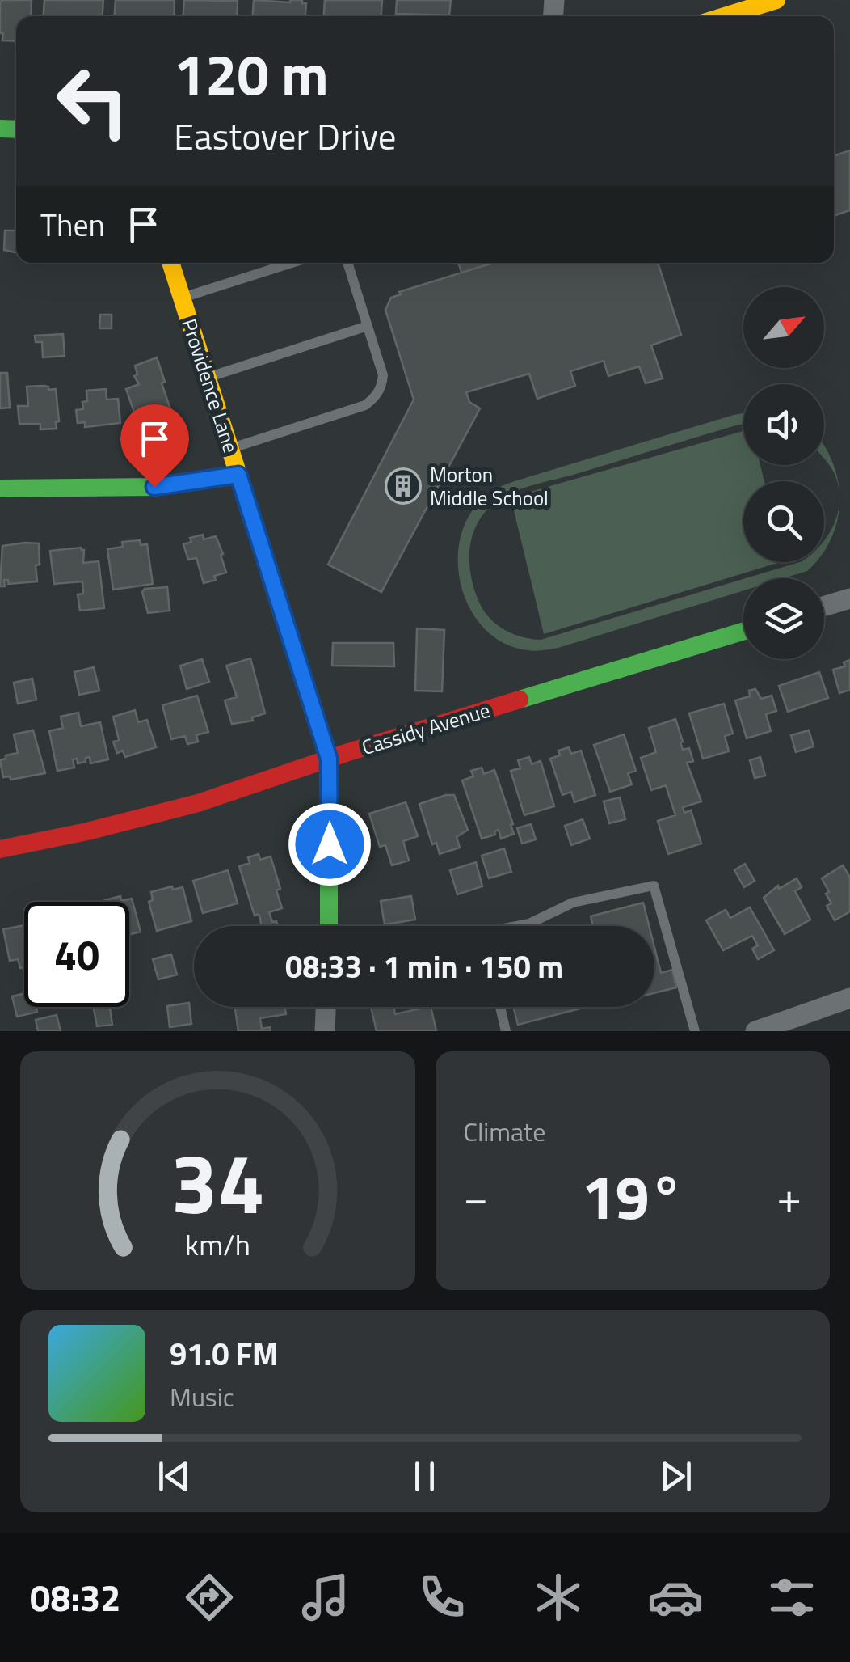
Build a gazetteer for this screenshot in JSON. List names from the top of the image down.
{
  "streets": {
    "street": ["Providence Lane", "Cassidy Avenue"]
  },
  "crossings": [
    ["Providence Lane", "Cassidy Avenue"]
  ],
  "places": {
    "building": ["Morton Middle School"]
  },
  "north": "top right",
  "page": {
    "turn": ["120 m", "Eastover Drive"],
    "then": "Then",
    "limit": "40",
    "trip": "08:33 · 1 min · 150 m",
    "tile": "Climate",
    "heat": ["−", "19°", "+"],
    "song": ["91.0 FM", "Music"],
    "tabs": "08:32",
    "gauge": ["34", "km/h"]
  }
}
